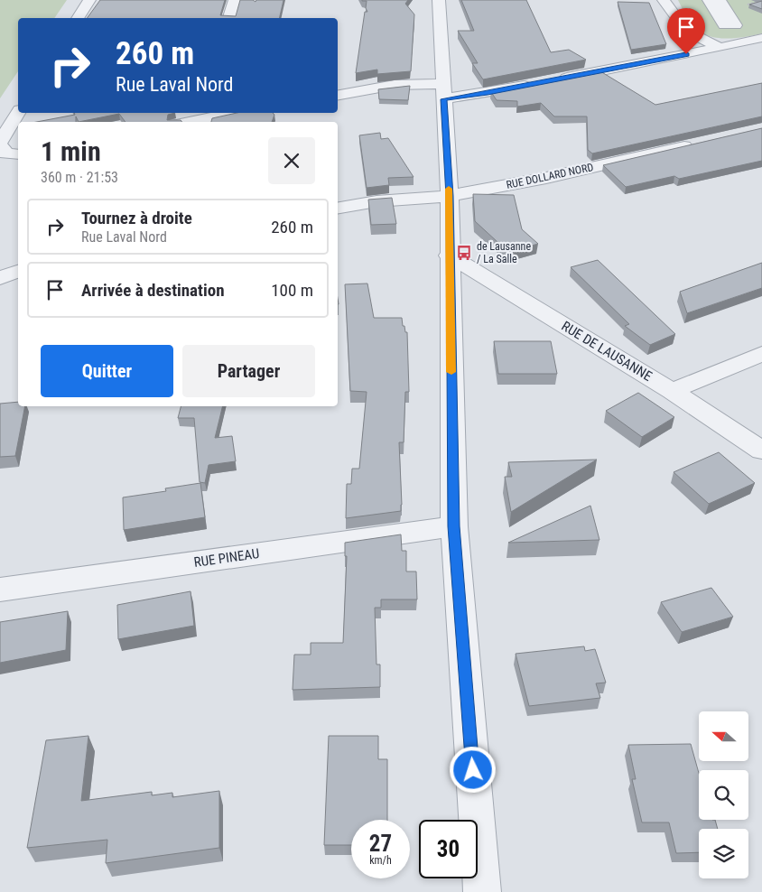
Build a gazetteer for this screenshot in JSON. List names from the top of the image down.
{
  "streets": {
    "street": ["RUE DOLLARD NORD", "RUE DE LAUSANNE", "RUE PINEAU"]
  },
  "places": {
    "bus stop": ["de Lausanne / La Salle"]
  },
  "north": "left",
  "page": {
    "turn": ["260 m", "Rue Laval Nord"],
    "heading": ["1 min", "360 m · 21:53"],
    "list": [
      {
        "name": "Tournez à droite",
        "note": "Rue Laval Nord",
        "value": "260 m"
      },
      {
        "name": "Arrivée à destination",
        "value": "100 m"
      }
    ],
    "buttons": ["Quitter", "Partager"],
    "speed": "27 km/h",
    "limit": "30"
  }
}
